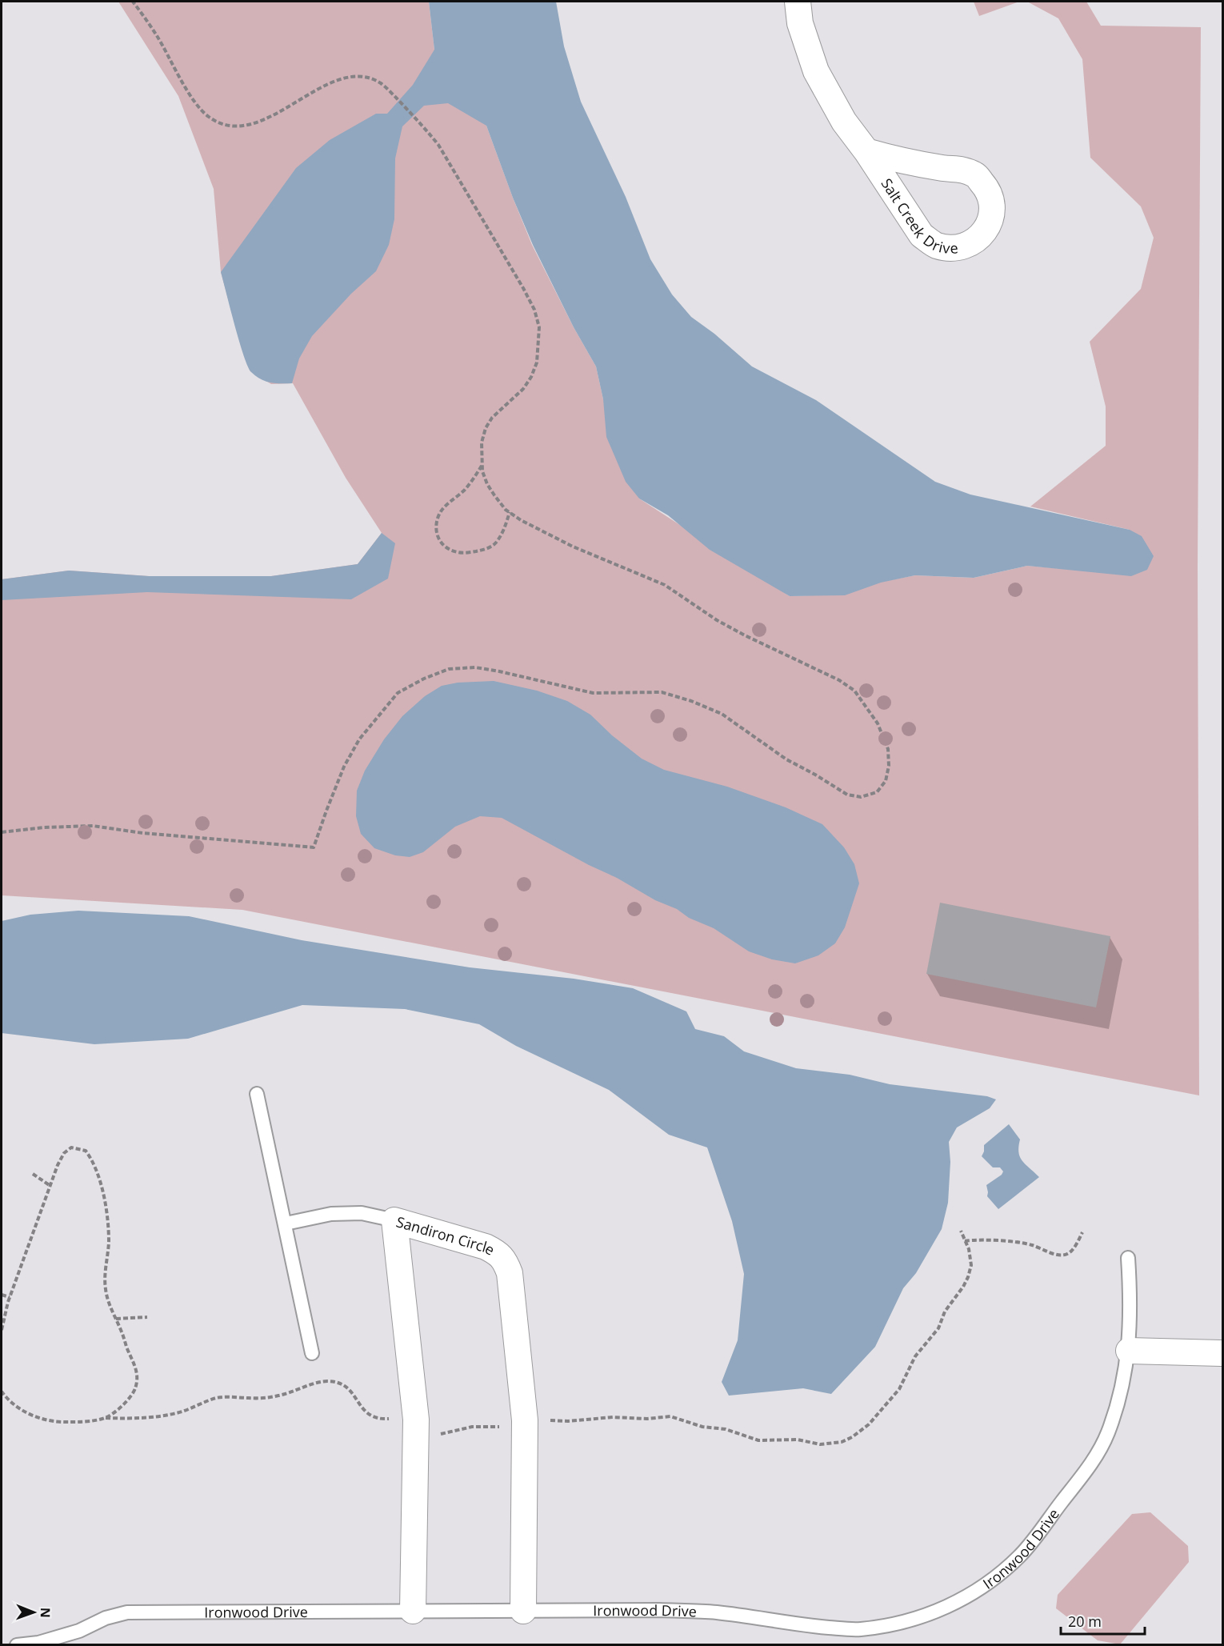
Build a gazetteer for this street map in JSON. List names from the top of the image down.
{
  "streets": {
    "street": ["Salt Creek Drive", "Sandiron Circle"],
    "lane": ["Ironwood Drive"]
  },
  "crossings": [
    ["Sandiron Circle", "Ironwood Drive"]
  ],
  "scale_bar": "20 m",
  "north": "right"
}
